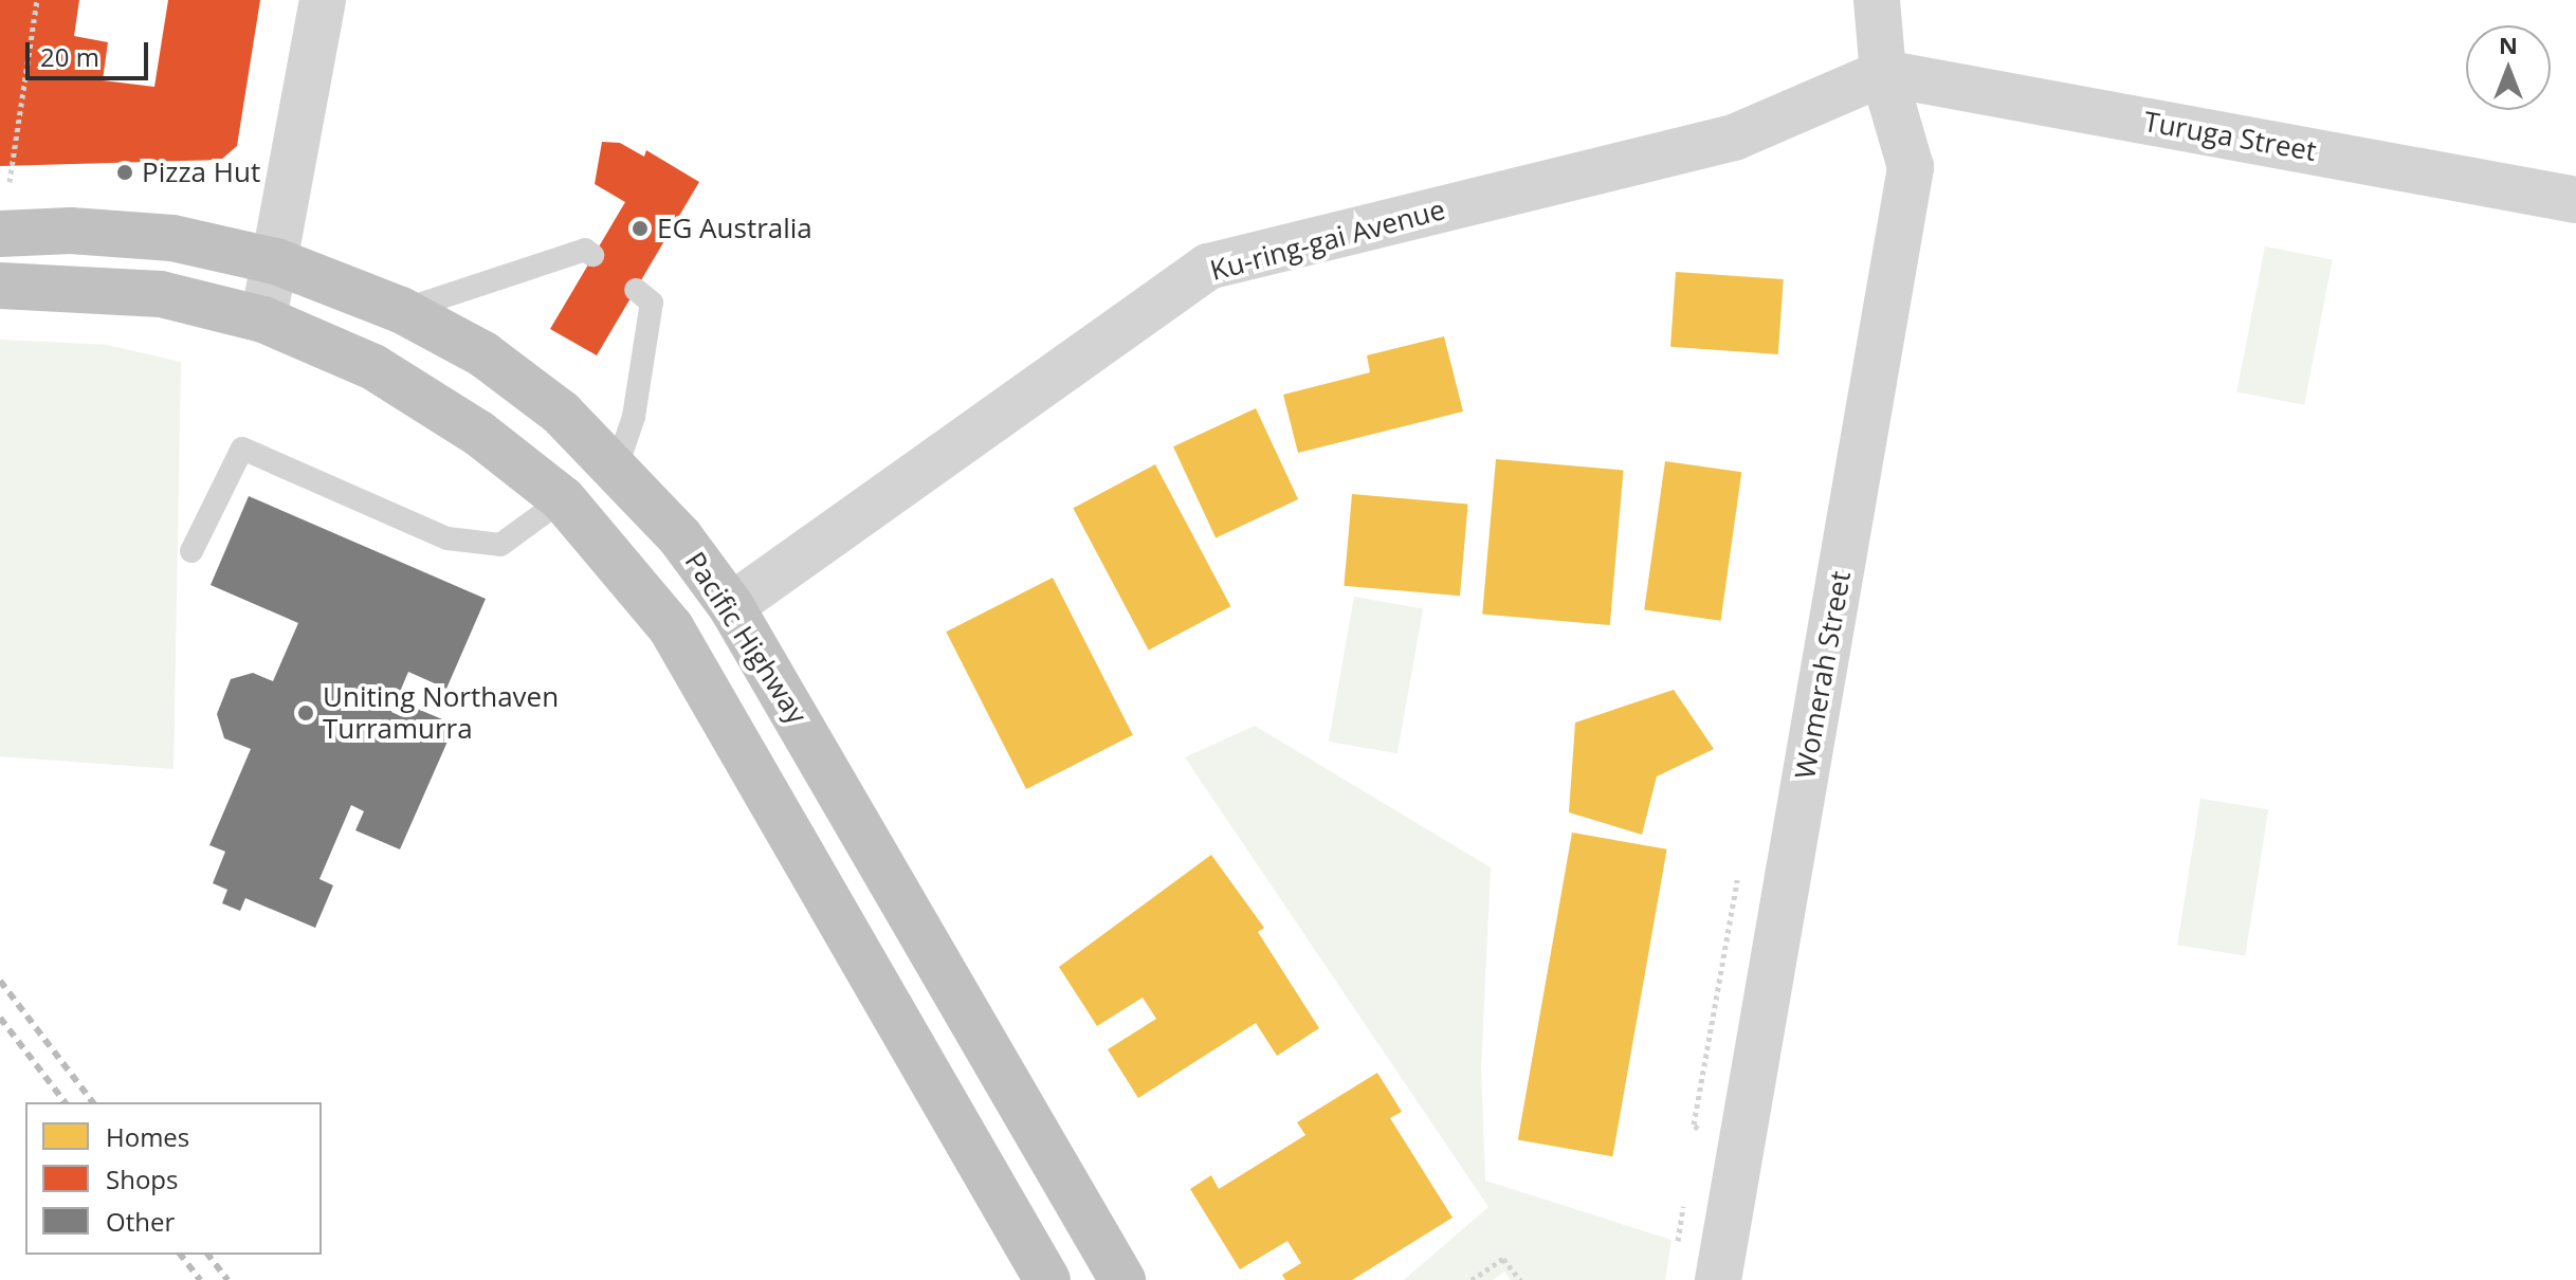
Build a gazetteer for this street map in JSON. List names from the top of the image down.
{
  "streets": {
    "highway": ["Pacific Highway"],
    "street": ["Turuga Street", "Ku-ring-gai Avenue", "Womerah Street"]
  },
  "crossings": [
    ["Turuga Street", "Ku-ring-gai Avenue"],
    ["Turuga Street", "Womerah Street"],
    ["Ku-ring-gai Avenue", "Pacific Highway"],
    ["Ku-ring-gai Avenue", "Womerah Street"]
  ],
  "places": ["Pizza Hut", "EG Australia", "Uniting Northaven Turramurra"],
  "legend": ["Homes", "Shops", "Other"],
  "scale_bar": "20 m",
  "north": "top"
}
